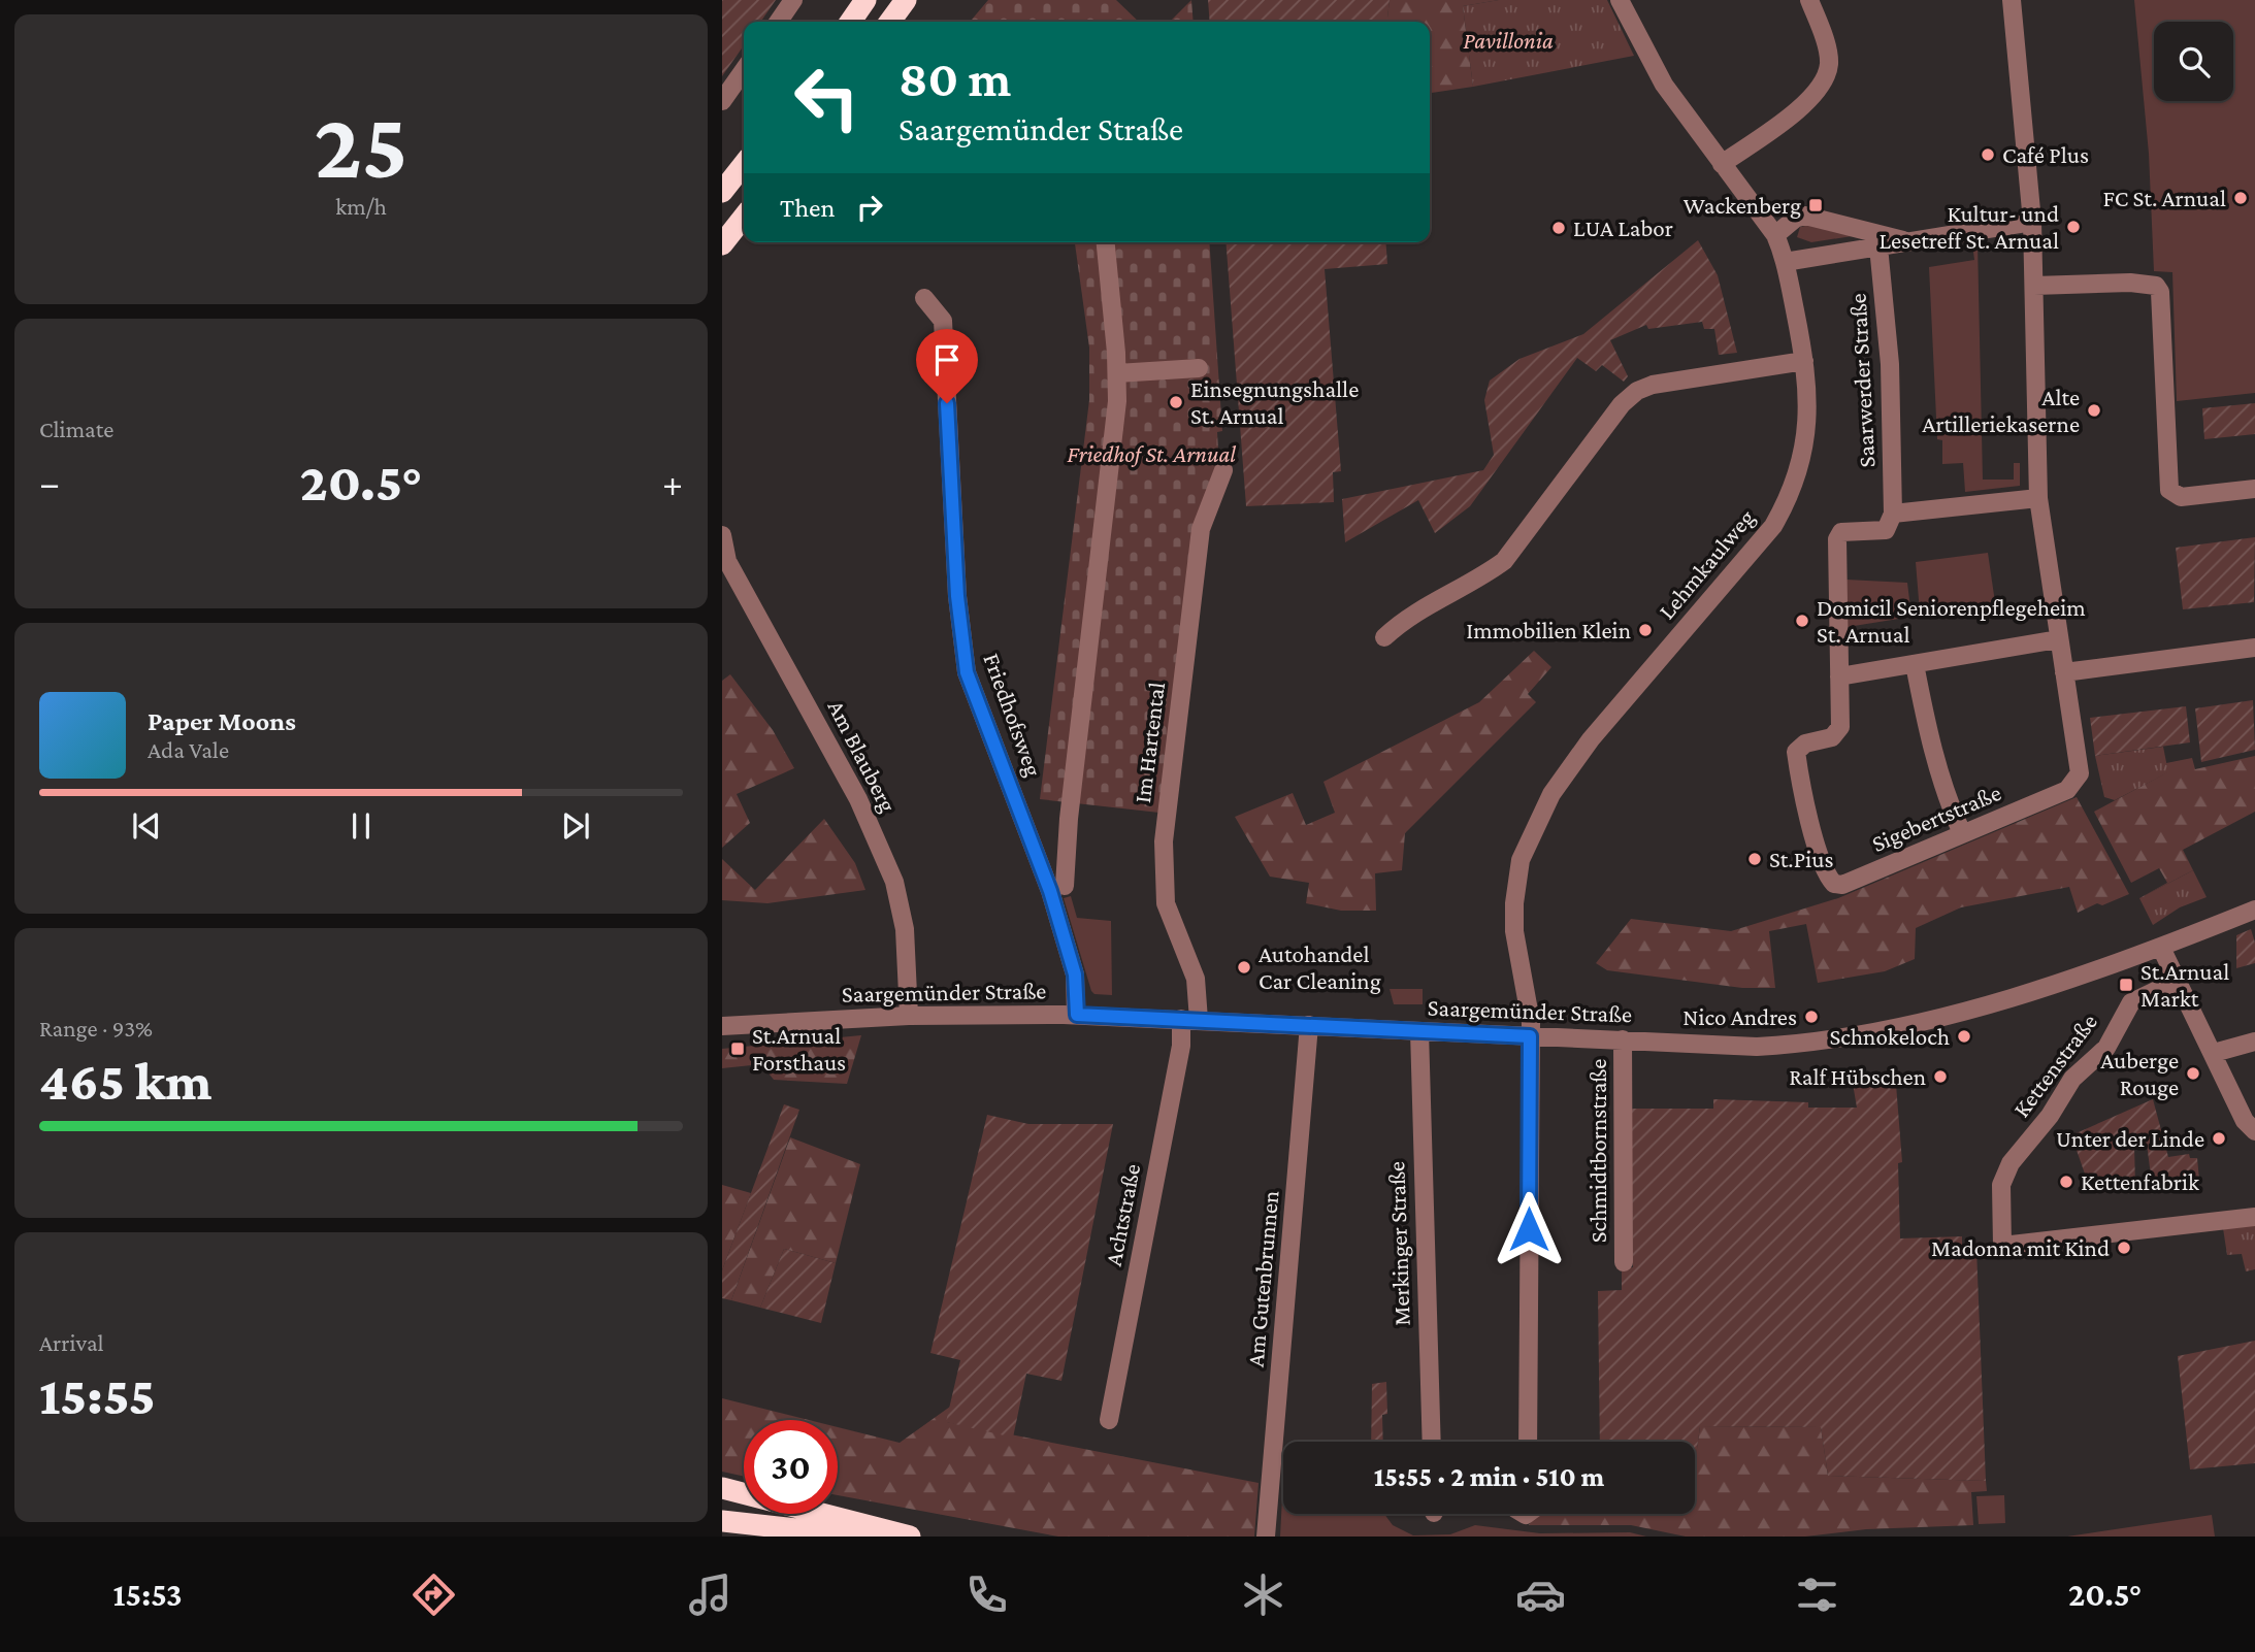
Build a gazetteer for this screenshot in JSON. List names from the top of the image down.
{
  "streets": {
    "street": [
      "Saarwerder Straße",
      "Lehmkaulweg",
      "Friedhofsweg",
      "Im Hartental",
      "Am Blauberg",
      "Sigebertstraße",
      "Saargemünder Straße",
      "Kettenstraße",
      "Schmidtbornstraße",
      "Achtstraße",
      "Merkinger Straße",
      "Am Gutenbrunnen"
    ]
  },
  "crossings": [
    ["Saarwerder Straße", "Sigebertstraße"],
    ["Lehmkaulweg", "Saargemünder Straße"],
    ["Friedhofsweg", "Saargemünder Straße"],
    ["Im Hartental", "Saargemünder Straße"],
    ["Im Hartental", "Achtstraße"],
    ["Am Blauberg", "Saargemünder Straße"],
    ["Saargemünder Straße", "Schmidtbornstraße"],
    ["Saargemünder Straße", "Achtstraße"],
    ["Saargemünder Straße", "Merkinger Straße"],
    ["Saargemünder Straße", "Am Gutenbrunnen"]
  ],
  "parks": ["Pavillonia", "Friedhof St. Arnual"],
  "places": {
    "other": [
      "Café Plus",
      "FC St. Arnual",
      "Kultur- und Lesetreff St. Arnual",
      "LUA Labor",
      "Einsegnungshalle St. Arnual",
      "Alte Artilleriekaserne",
      "Domicil Seniorenpflegeheim St. Arnual",
      "Immobilien Klein",
      "St.Pius",
      "Autohandel Car Cleaning",
      "Nico Andres",
      "Schnokeloch",
      "Auberge Rouge",
      "Ralf Hübschen",
      "Unter der Linde",
      "Kettenfabrik",
      "Madonna mit Kind"
    ],
    "transit": ["Wackenberg", "St.Arnual Markt", "St.Arnual Forsthaus"]
  },
  "page": {
    "tile": [
      ["25", "km/h"],
      "Climate",
      ["Range · 93%", "465 km"],
      ["Arrival", "15:55"]
    ],
    "turn": ["80 m", "Saargemünder Straße"],
    "then": "Then",
    "heat": ["−", "20.5°", "+"],
    "song": ["Paper Moons", "Ada Vale"],
    "limit": "30",
    "trip": "15:55 · 2 min · 510 m",
    "tabs": ["15:53", "20.5°"]
  }
}
